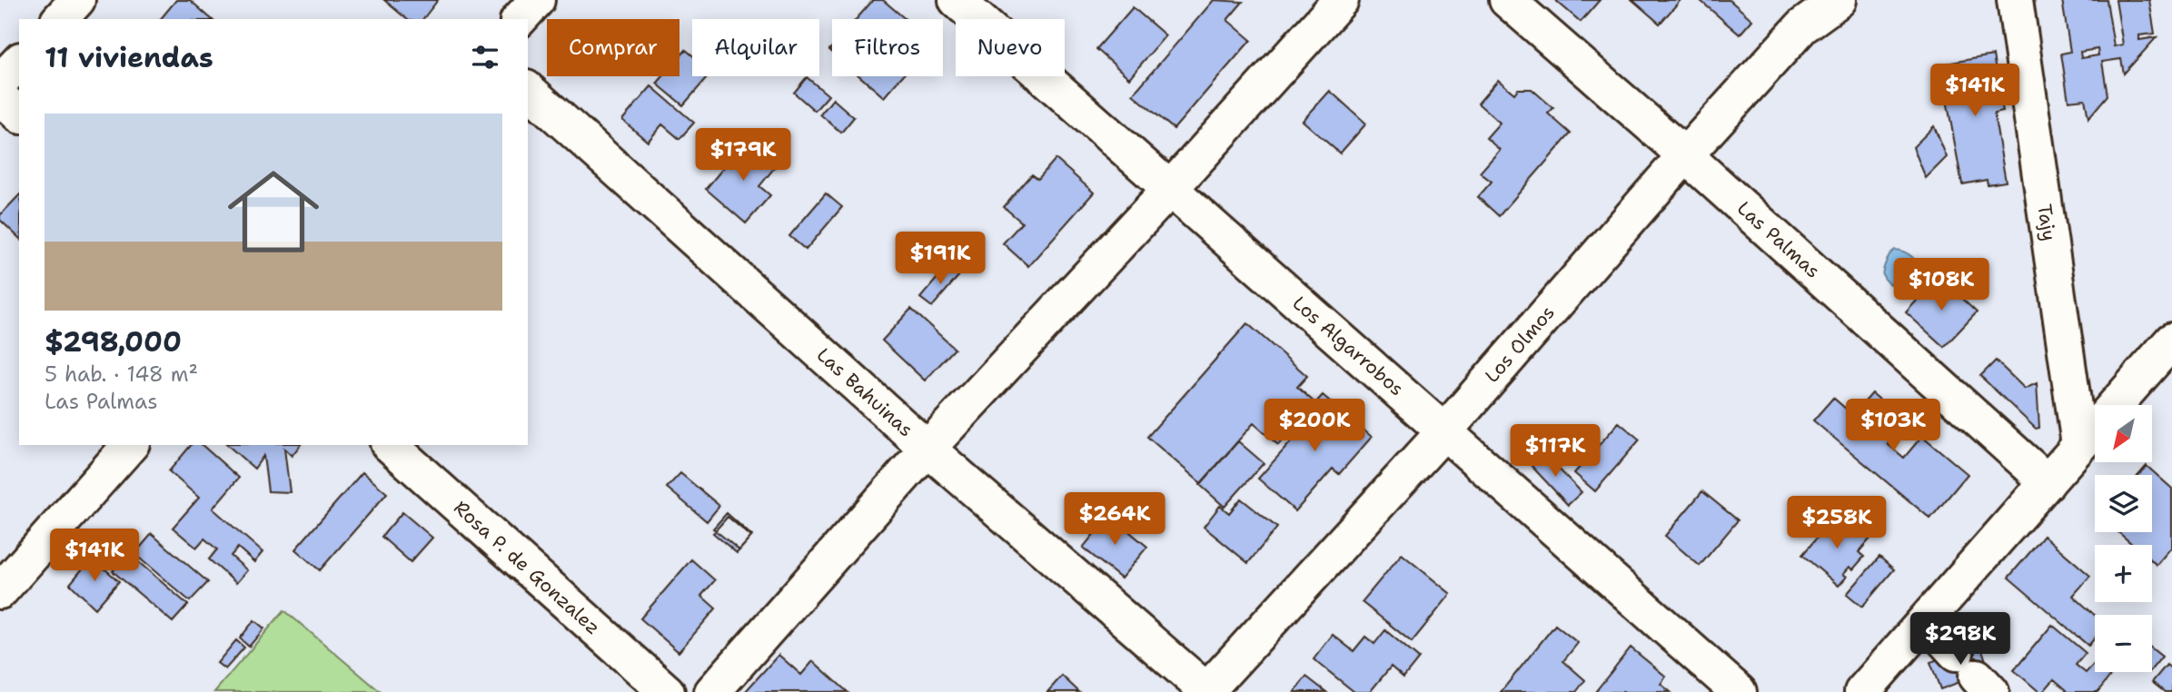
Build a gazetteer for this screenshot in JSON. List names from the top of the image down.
{
  "streets": {
    "street": [
      "Tajy",
      "Las Palmas",
      "Los Olmos",
      "Los Algarrobos",
      "Las Bahuinas",
      "Rosa P. de Gonzalez"
    ]
  },
  "crossings": [
    ["Las Palmas", "Los Olmos"],
    ["Los Olmos", "Los Algarrobos"],
    ["Los Olmos", "Las Bahuinas"]
  ],
  "north": "bottom left",
  "page": {
    "chip": [
      "Comprar",
      "Alquilar",
      "Filtros",
      "Nuevo"
    ],
    "heading": "11 viviendas",
    "price": [
      "$141K",
      "$179K",
      "$191K",
      "$108K",
      "$200K",
      "$103K",
      "$117K",
      "$264K",
      "$258K",
      "$141K",
      "$298K"
    ],
    "list": [
      {
        "name": "$298,000",
        "note": "5 hab. · 148 m² · Las Palmas"
      }
    ],
    "map_buttons": ["+", "−"]
  }
}
